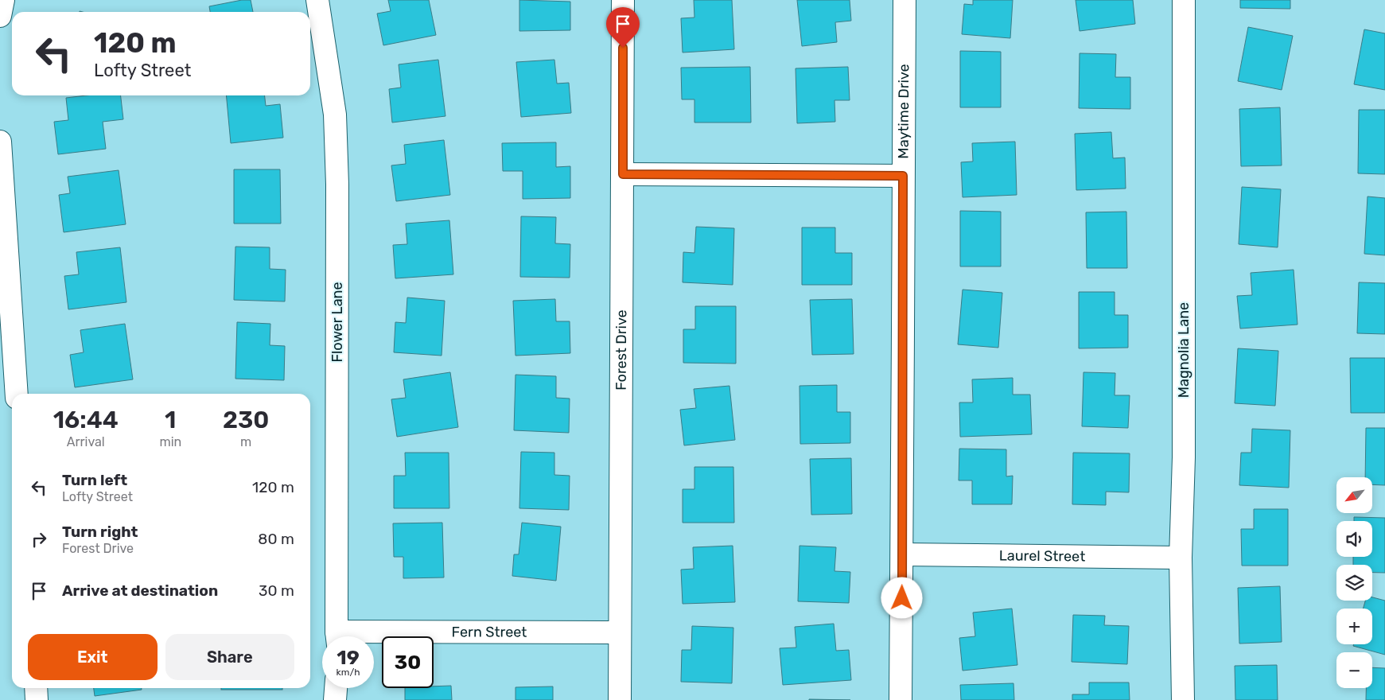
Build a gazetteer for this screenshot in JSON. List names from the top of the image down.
{
  "streets": {
    "street": [
      "Maytime Drive",
      "Flower Lane",
      "Forest Drive",
      "Magnolia Lane",
      "Laurel Street",
      "Fern Street"
    ]
  },
  "crossings": [
    ["Maytime Drive", "Laurel Street"],
    ["Forest Drive", "Fern Street"],
    ["Magnolia Lane", "Laurel Street"]
  ],
  "north": "bottom left",
  "page": {
    "turn": ["120 m", "Lofty Street"],
    "eta": [
      "16:44",
      "Arrival",
      "1",
      "min",
      "230",
      "m"
    ],
    "list": [
      {
        "name": "Turn left",
        "note": "Lofty Street",
        "value": "120 m"
      },
      {
        "name": "Turn right",
        "note": "Forest Drive",
        "value": "80 m"
      },
      {
        "name": "Arrive at destination",
        "value": "30 m"
      }
    ],
    "map_buttons": ["+", "−"],
    "buttons": ["Exit", "Share"],
    "speed": "19 km/h",
    "limit": "30"
  }
}
